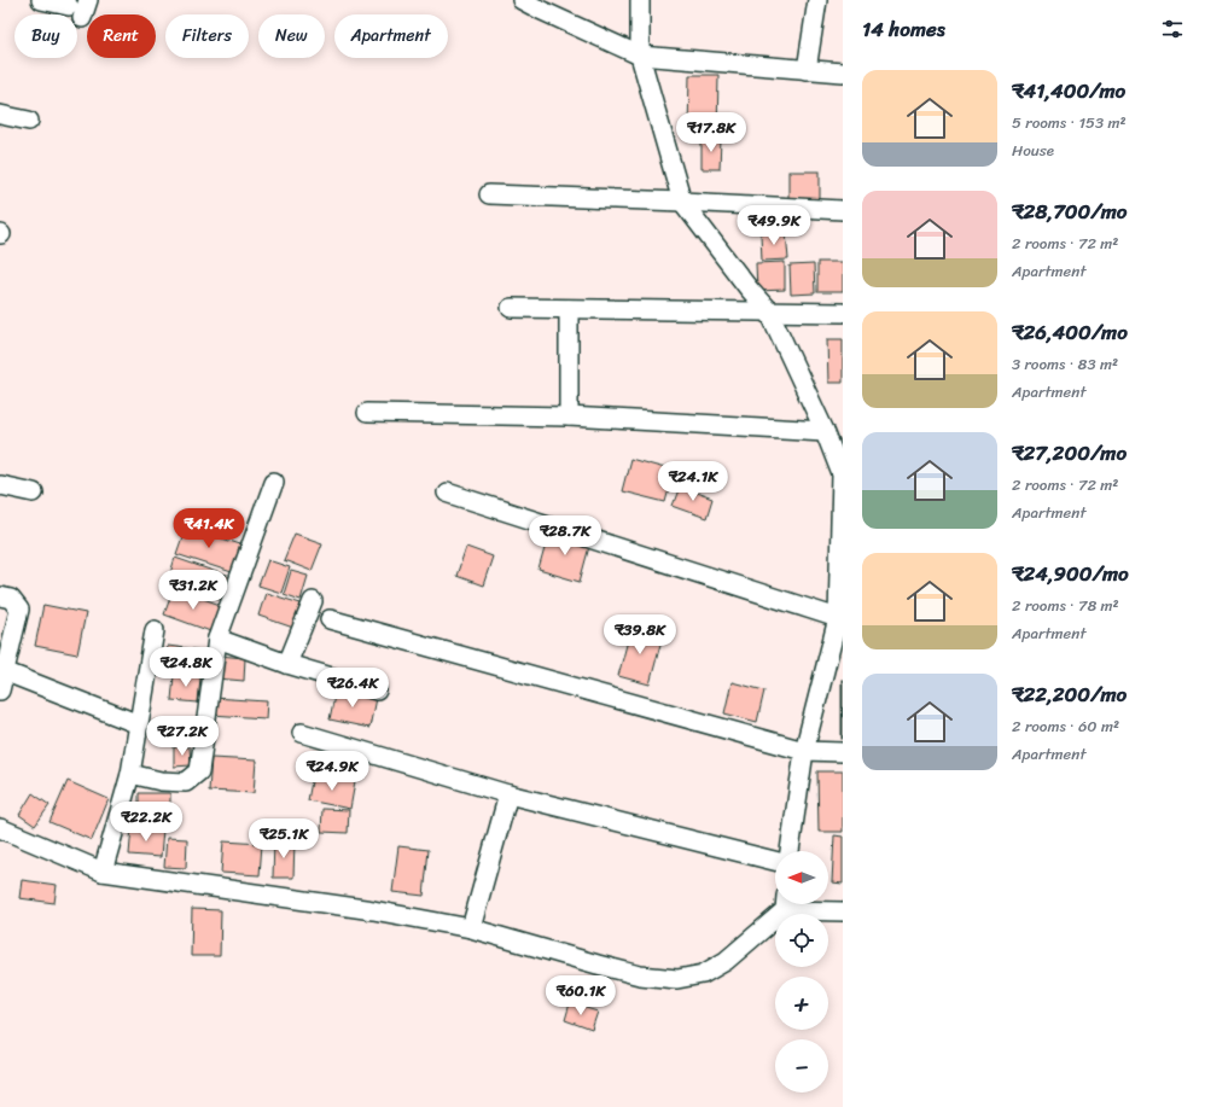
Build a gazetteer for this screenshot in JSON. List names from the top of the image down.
{
  "north": "left",
  "page": {
    "heading": "14 homes",
    "chip": [
      "Buy",
      "Rent",
      "Filters",
      "New",
      "Apartment"
    ],
    "list": [
      {
        "name": "₹41,400/mo",
        "note": "5 rooms · 153 m² · House"
      },
      {
        "name": "₹28,700/mo",
        "note": "2 rooms · 72 m² · Apartment"
      },
      {
        "name": "₹26,400/mo",
        "note": "3 rooms · 83 m² · Apartment"
      },
      {
        "name": "₹27,200/mo",
        "note": "2 rooms · 72 m² · Apartment"
      },
      {
        "name": "₹24,900/mo",
        "note": "2 rooms · 78 m² · Apartment"
      },
      {
        "name": "₹22,200/mo",
        "note": "2 rooms · 60 m² · Apartment"
      }
    ],
    "price": [
      "₹17.8K",
      "₹49.9K",
      "₹24.1K",
      "₹41.4K",
      "₹28.7K",
      "₹31.2K",
      "₹39.8K",
      "₹24.8K",
      "₹26.4K",
      "₹27.2K",
      "₹24.9K",
      "₹22.2K",
      "₹25.1K",
      "₹60.1K"
    ],
    "map_buttons": ["+", "−"]
  }
}
